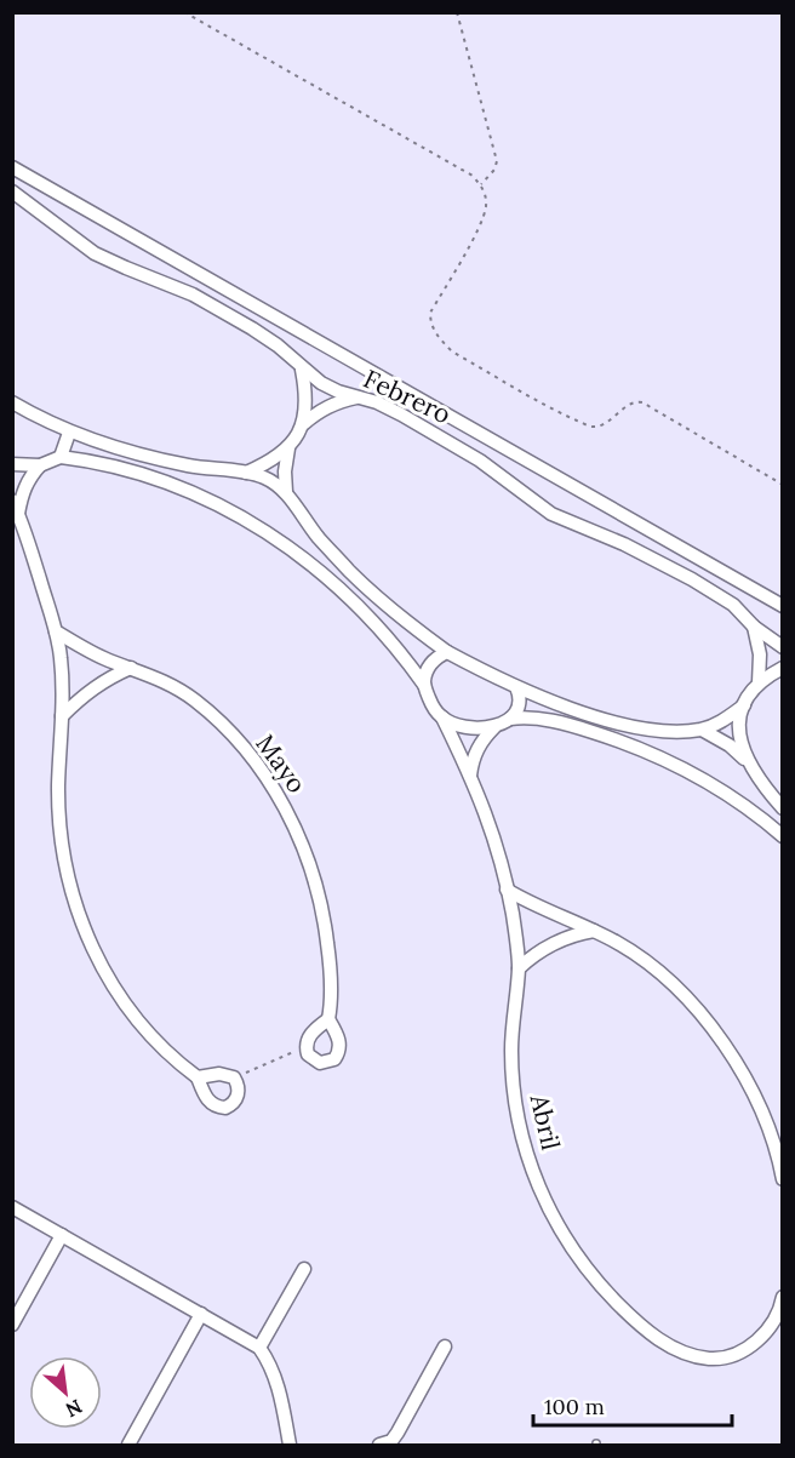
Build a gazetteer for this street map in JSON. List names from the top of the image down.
{
  "streets": {
    "street": ["Febrero", "Mayo", "Abril"]
  },
  "scale_bar": "100 m",
  "north": "bottom right"
}
